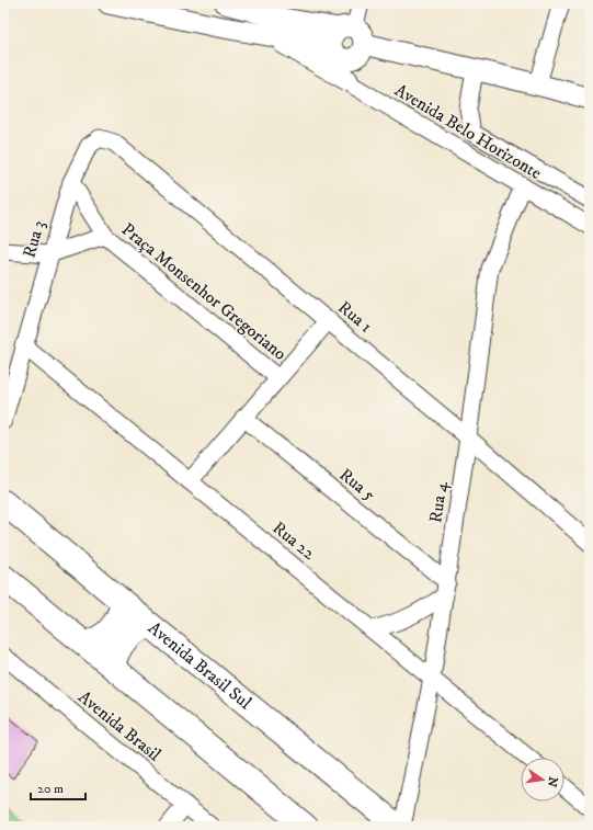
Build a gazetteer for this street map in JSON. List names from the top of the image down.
{
  "streets": {
    "main road": ["Avenida Brasil Sul"],
    "street": [
      "Avenida Belo Horizonte",
      "Rua 3",
      "Praça Monsenhor Gregoriano",
      "Rua 1",
      "Rua 5",
      "Rua 4",
      "Rua 22",
      "Avenida Brasil"
    ]
  },
  "crossings": [
    ["Avenida Belo Horizonte", "Rua 4"],
    ["Rua 3", "Praça Monsenhor Gregoriano"],
    ["Rua 3", "Rua 1"],
    ["Rua 3", "Rua 22"],
    ["Rua 1", "Rua 4"],
    ["Rua 5", "Rua 4"],
    ["Rua 4", "Rua 22"]
  ],
  "scale_bar": "20 m",
  "north": "right"
}
